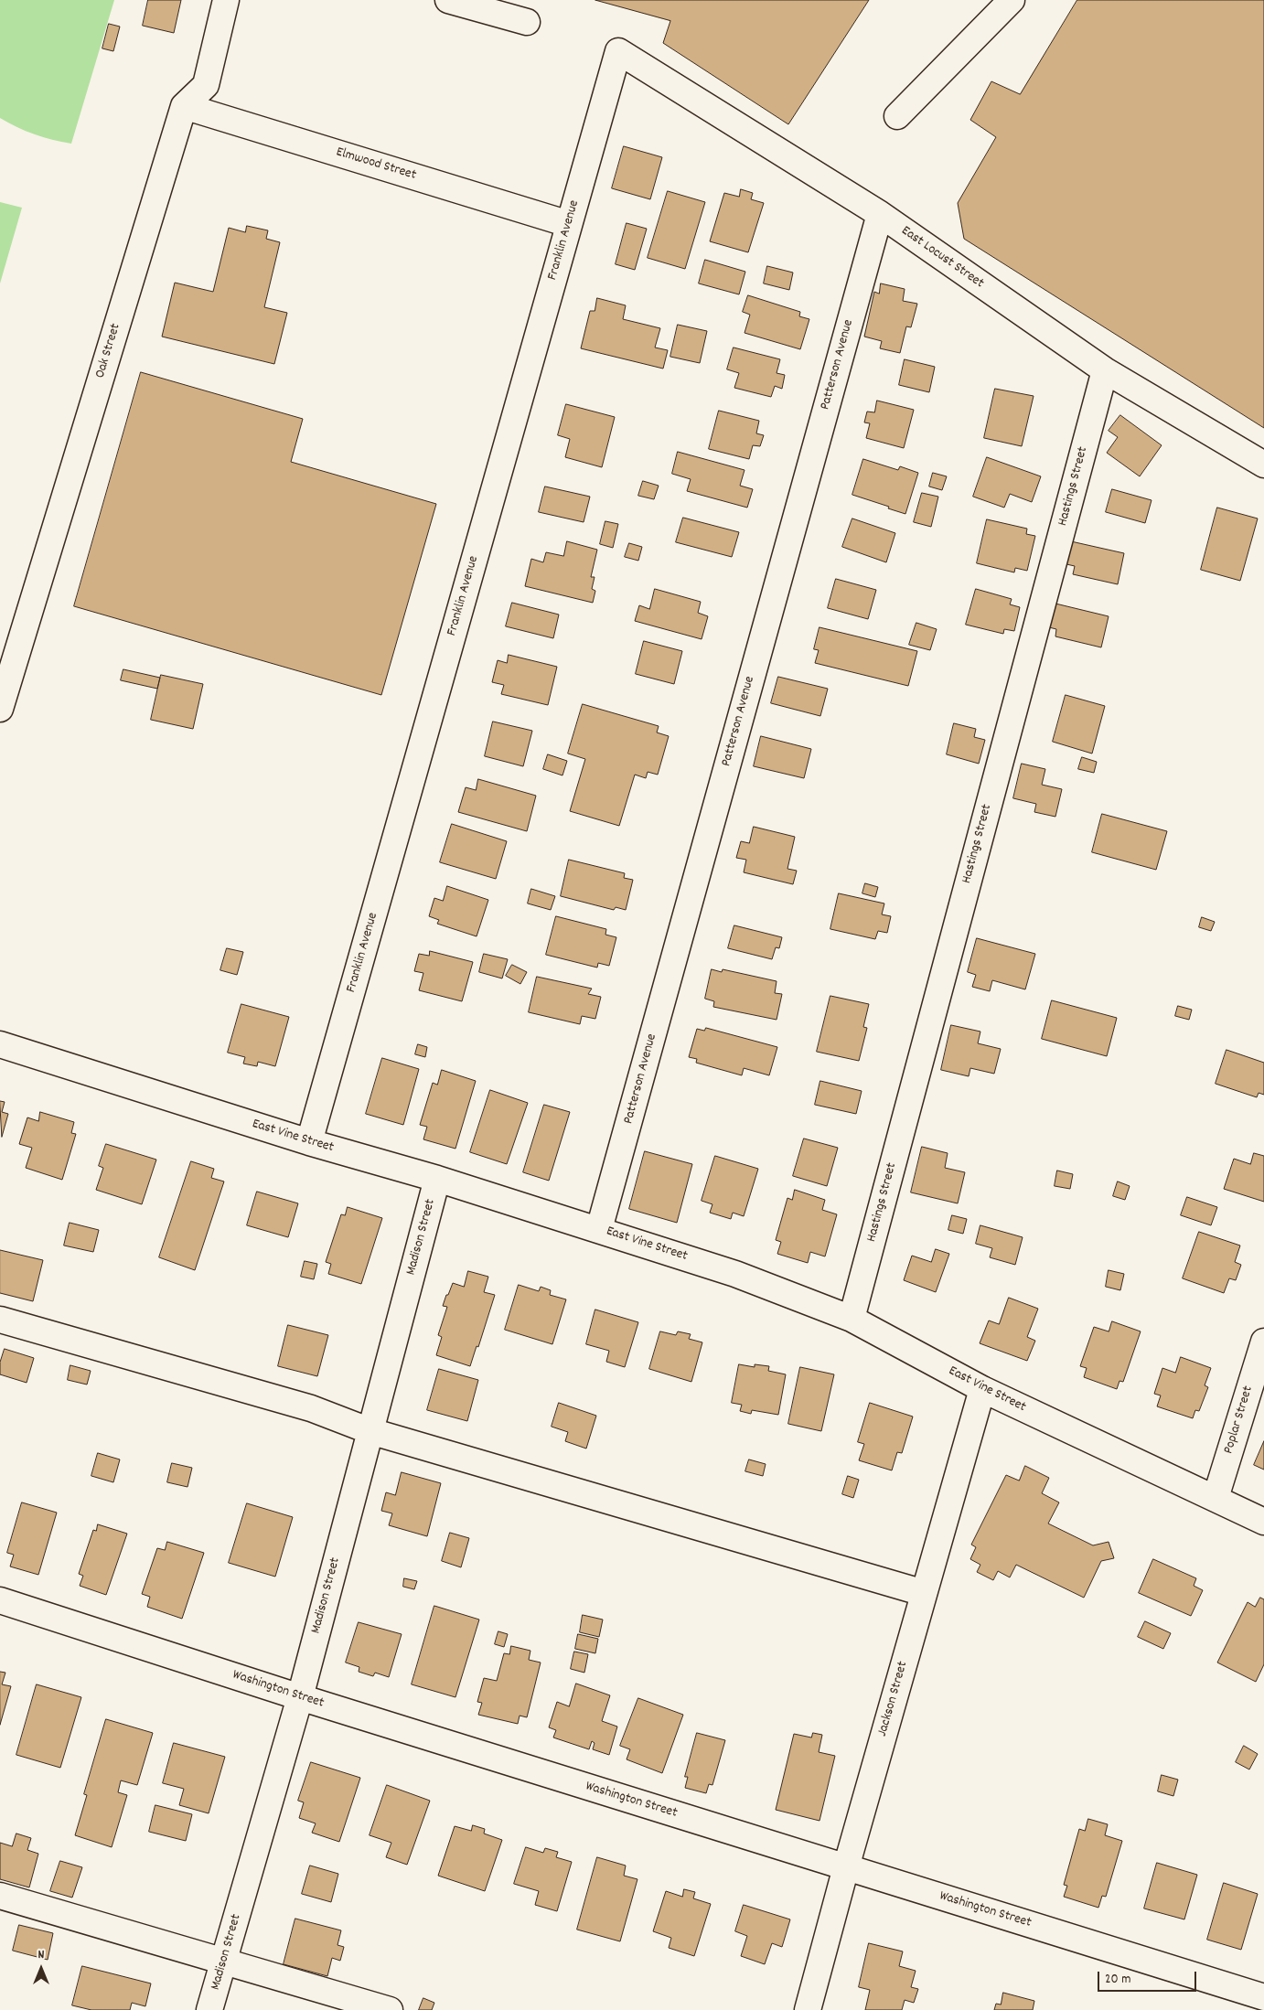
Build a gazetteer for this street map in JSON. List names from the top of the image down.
{
  "streets": {
    "street": [
      "Elmwood Street",
      "Franklin Avenue",
      "East Locust Street",
      "Oak Street",
      "Patterson Avenue",
      "Hastings Street",
      "East Vine Street",
      "Madison Street",
      "Poplar Street",
      "Washington Street",
      "Jackson Street"
    ]
  },
  "crossings": [
    ["Elmwood Street", "Franklin Avenue"],
    ["Elmwood Street", "Oak Street"],
    ["Franklin Avenue", "East Locust Street"],
    ["Franklin Avenue", "East Vine Street"],
    ["East Locust Street", "Patterson Avenue"],
    ["East Locust Street", "Hastings Street"],
    ["Patterson Avenue", "East Vine Street"],
    ["Hastings Street", "East Vine Street"],
    ["East Vine Street", "Madison Street"],
    ["East Vine Street", "Poplar Street"],
    ["East Vine Street", "Jackson Street"],
    ["Madison Street", "Washington Street"],
    ["Washington Street", "Jackson Street"]
  ],
  "scale_bar": "20 m",
  "north": "top"
}
